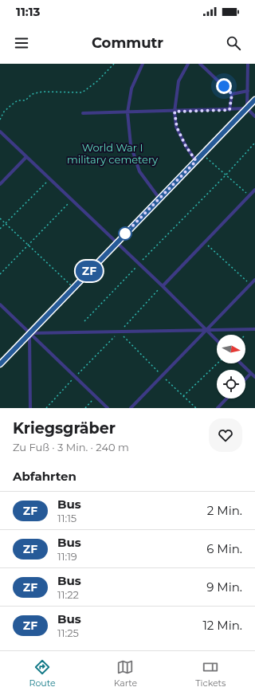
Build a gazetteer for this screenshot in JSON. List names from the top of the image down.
{
  "parks": ["World War I military cemetery"],
  "lines": ["bus line ZF"],
  "north": "right",
  "page": {
    "status": "11:13",
    "header": "Commutr",
    "on_map": "ZF",
    "heading": [
      ["Kriegsgräber", "Zu Fuß · 3 Min. · 240 m"],
      "Abfahrten"
    ],
    "list": [
      {
        "mark": "ZF",
        "name": "Bus",
        "note": "11:15",
        "value": "2 Min."
      },
      {
        "mark": "ZF",
        "name": "Bus",
        "note": "11:19",
        "value": "6 Min."
      },
      {
        "mark": "ZF",
        "name": "Bus",
        "note": "11:22",
        "value": "9 Min."
      },
      {
        "mark": "ZF",
        "name": "Bus",
        "note": "11:25",
        "value": "12 Min."
      }
    ],
    "tabs": ["Route", "Karte", "Tickets"]
  }
}
